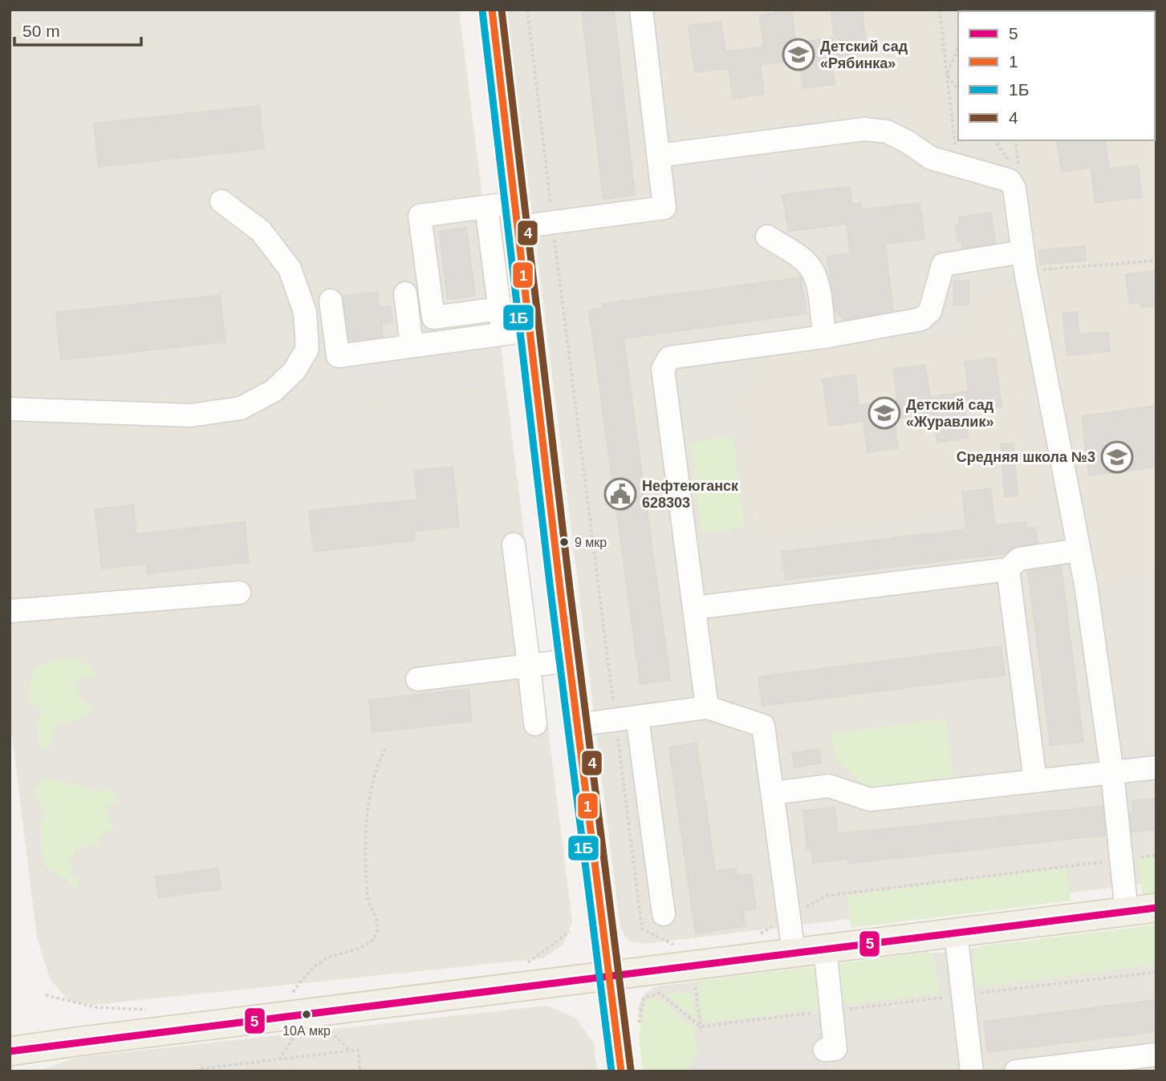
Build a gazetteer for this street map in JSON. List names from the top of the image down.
{
  "places": {
    "school or university": ["Детский сад «Рябинка»", "Детский сад «Журавлик»", "Средняя школа №3"],
    "public building": ["Нефтеюганск 628303"],
    "other": ["9 мкр", "10А мкр"]
  },
  "lines": [
    "transit line 1",
    "transit line 4",
    "transit line 1Б",
    "transit line 5"
  ],
  "legend": [
    "5",
    "1",
    "1Б",
    "4"
  ],
  "scale_bar": "50 m"
}
